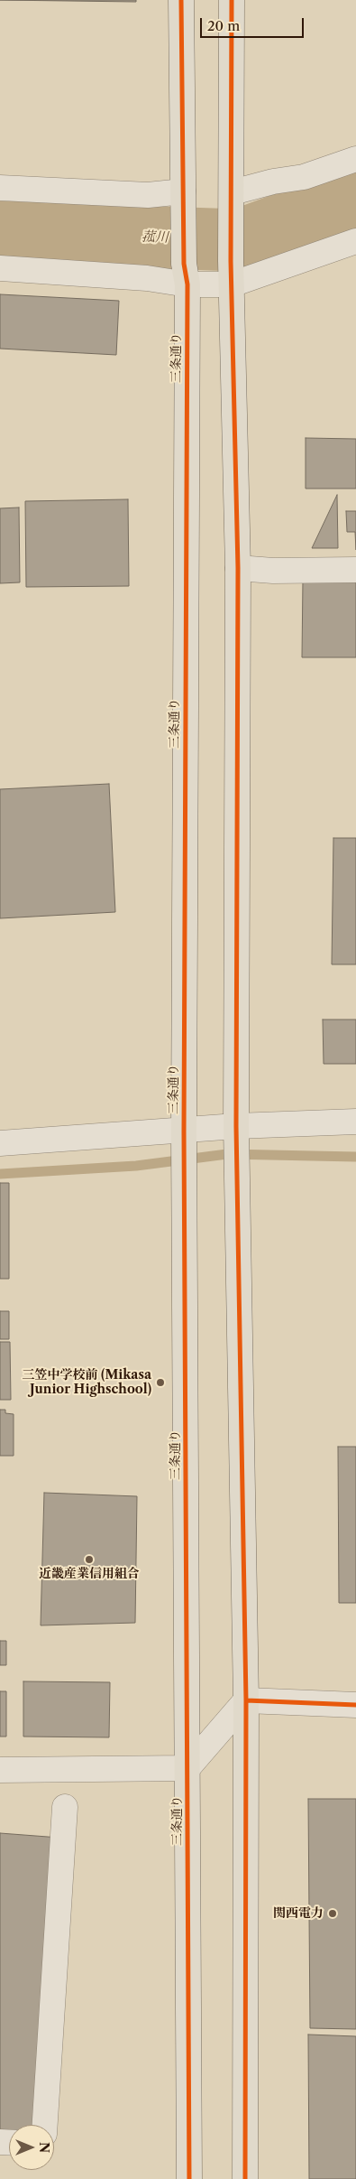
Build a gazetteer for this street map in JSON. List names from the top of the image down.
{
  "streets": {
    "main road": ["三条通り"]
  },
  "water": ["菰川"],
  "places": ["三笠中学校前 (Mikasa Junior Highschool)", "近畿産業信用組合", "関西電力"],
  "scale_bar": "20 m",
  "north": "right"
}
